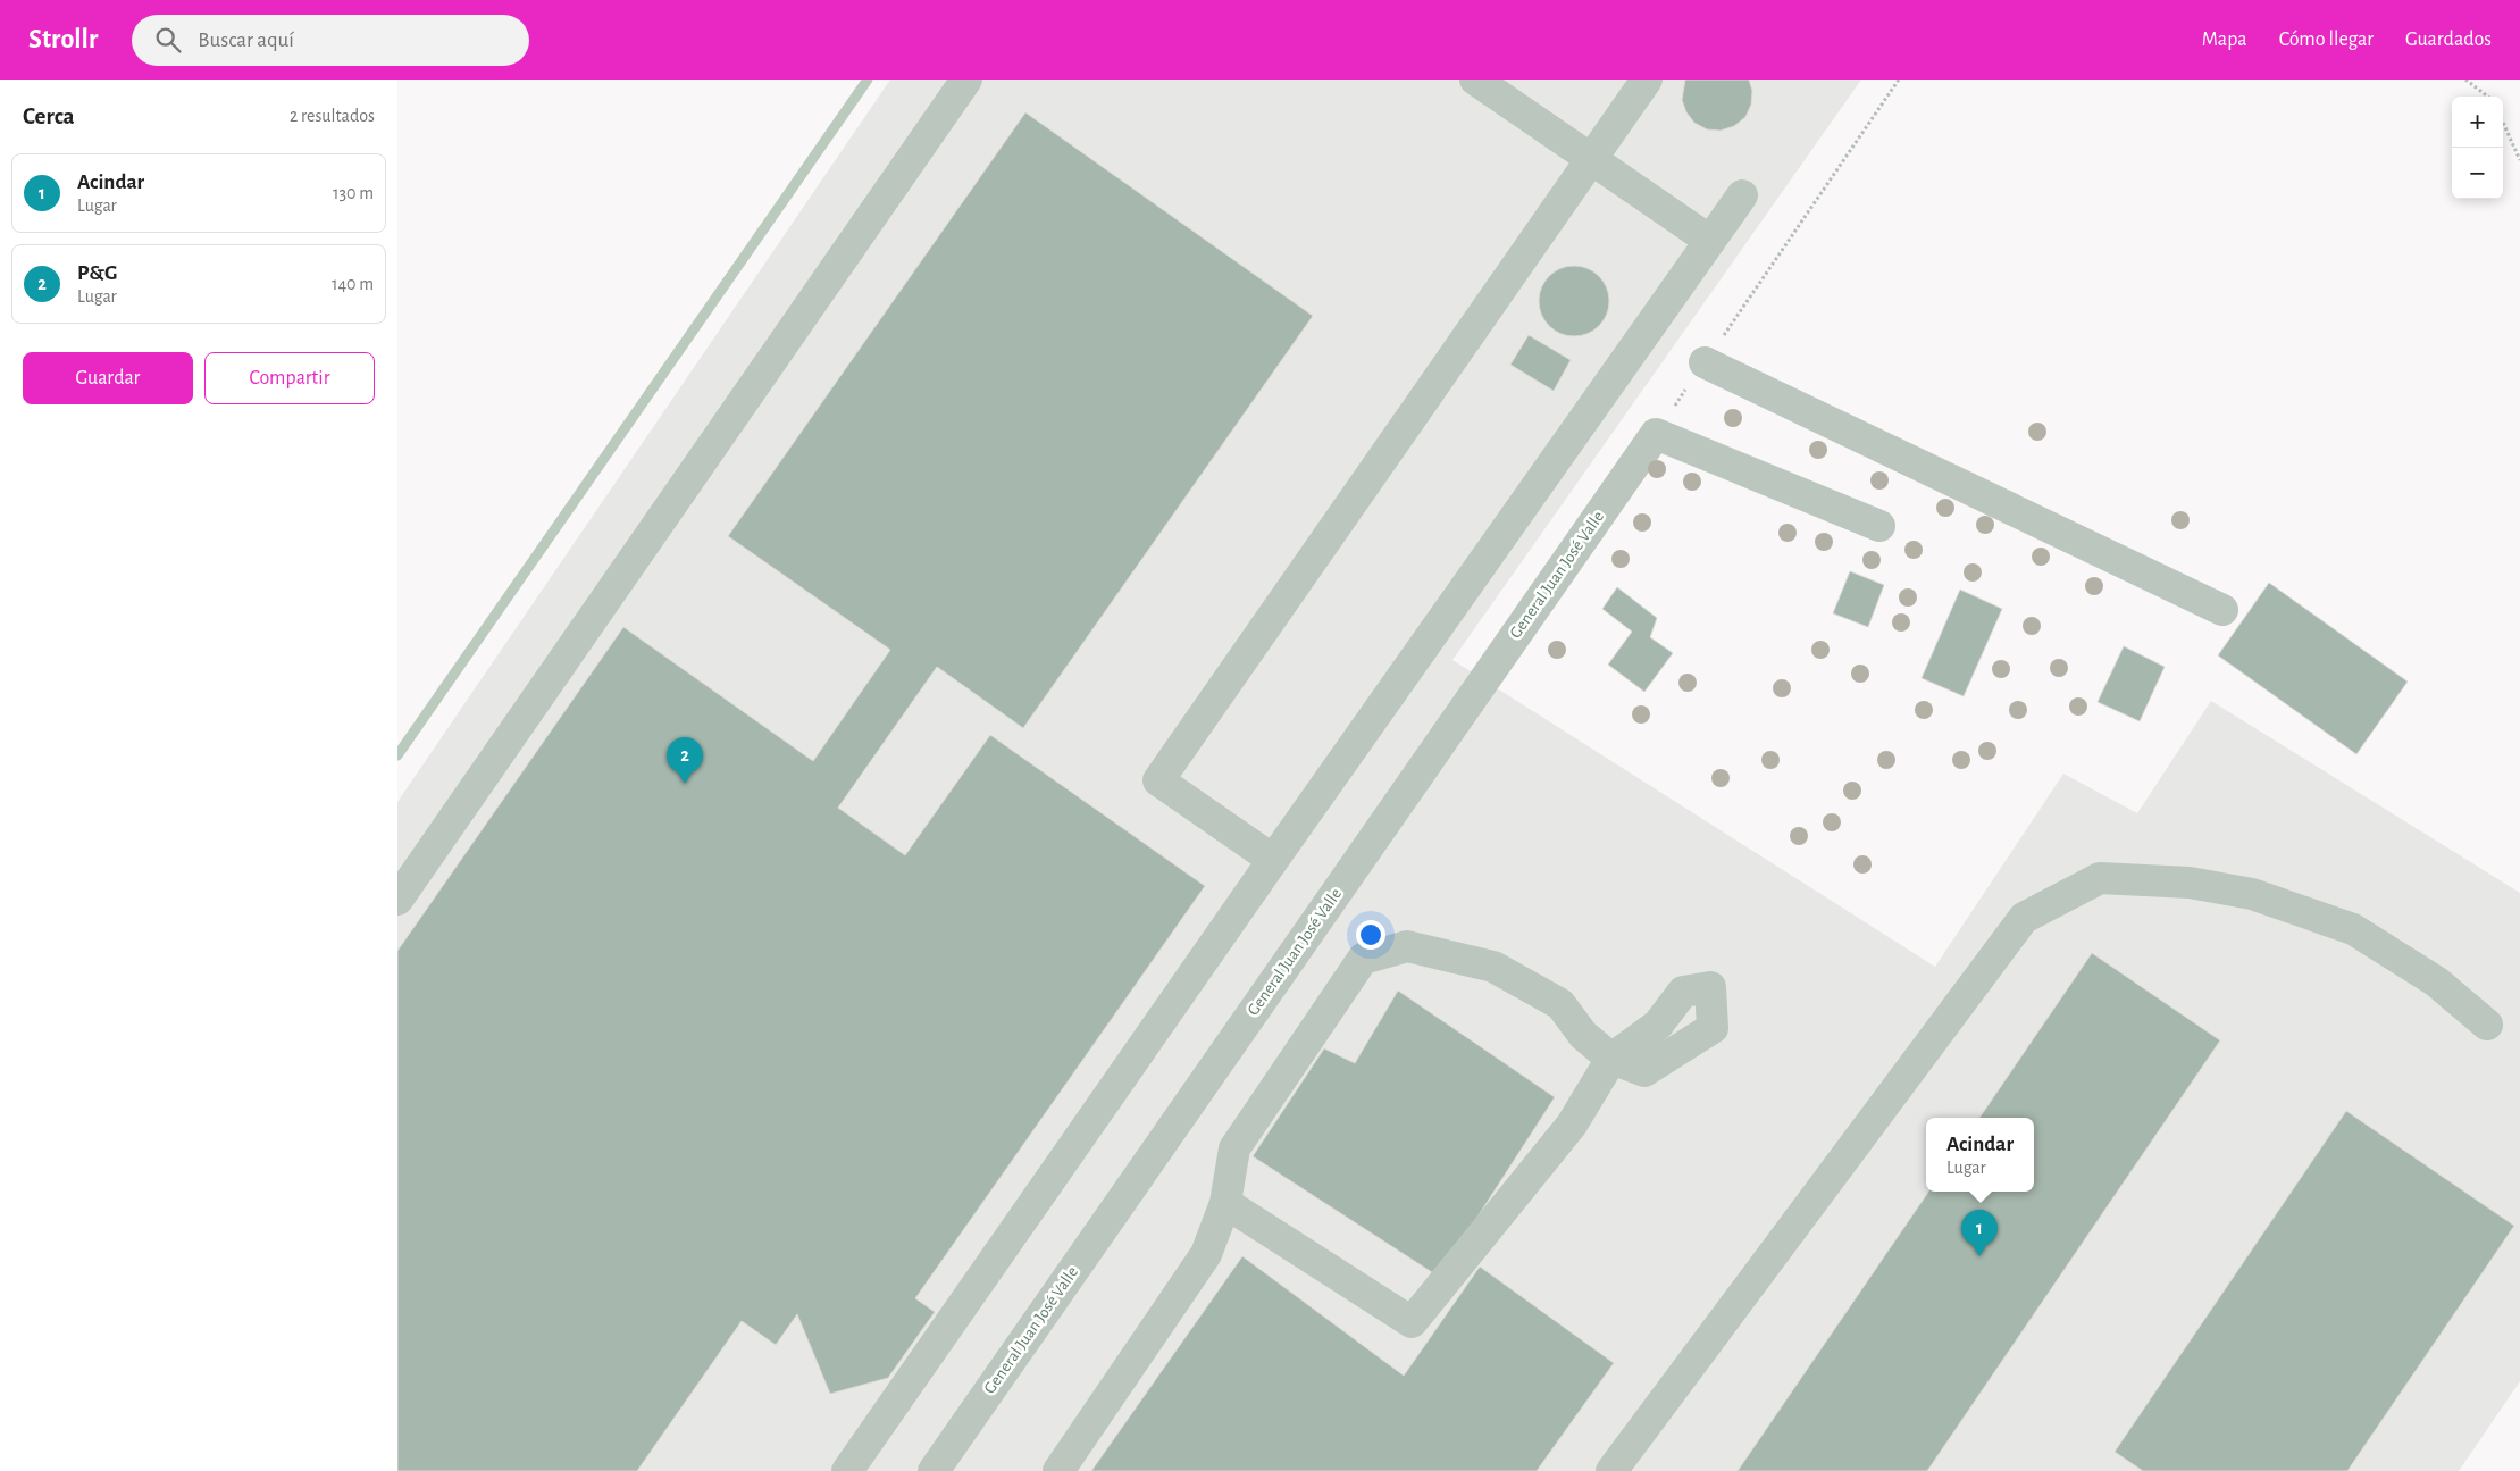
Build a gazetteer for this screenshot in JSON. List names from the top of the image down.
{
  "streets": {
    "street": ["General Juan José Valle"]
  },
  "page": {
    "header": "Strollr",
    "search": "Buscar aquí",
    "nav": ["Mapa", "Cómo llegar", "Guardados"],
    "heading": ["Cerca", "2 resultados"],
    "map_buttons": ["+", "−"],
    "list": [
      {
        "mark": "1",
        "name": "Acindar",
        "note": "Lugar",
        "value": "130 m"
      },
      {
        "mark": "2",
        "name": "P&G",
        "note": "Lugar",
        "value": "140 m"
      }
    ],
    "buttons": ["Guardar", "Compartir"],
    "pins": ["2", "1"],
    "popup": ["Acindar", "Lugar"]
  }
}
